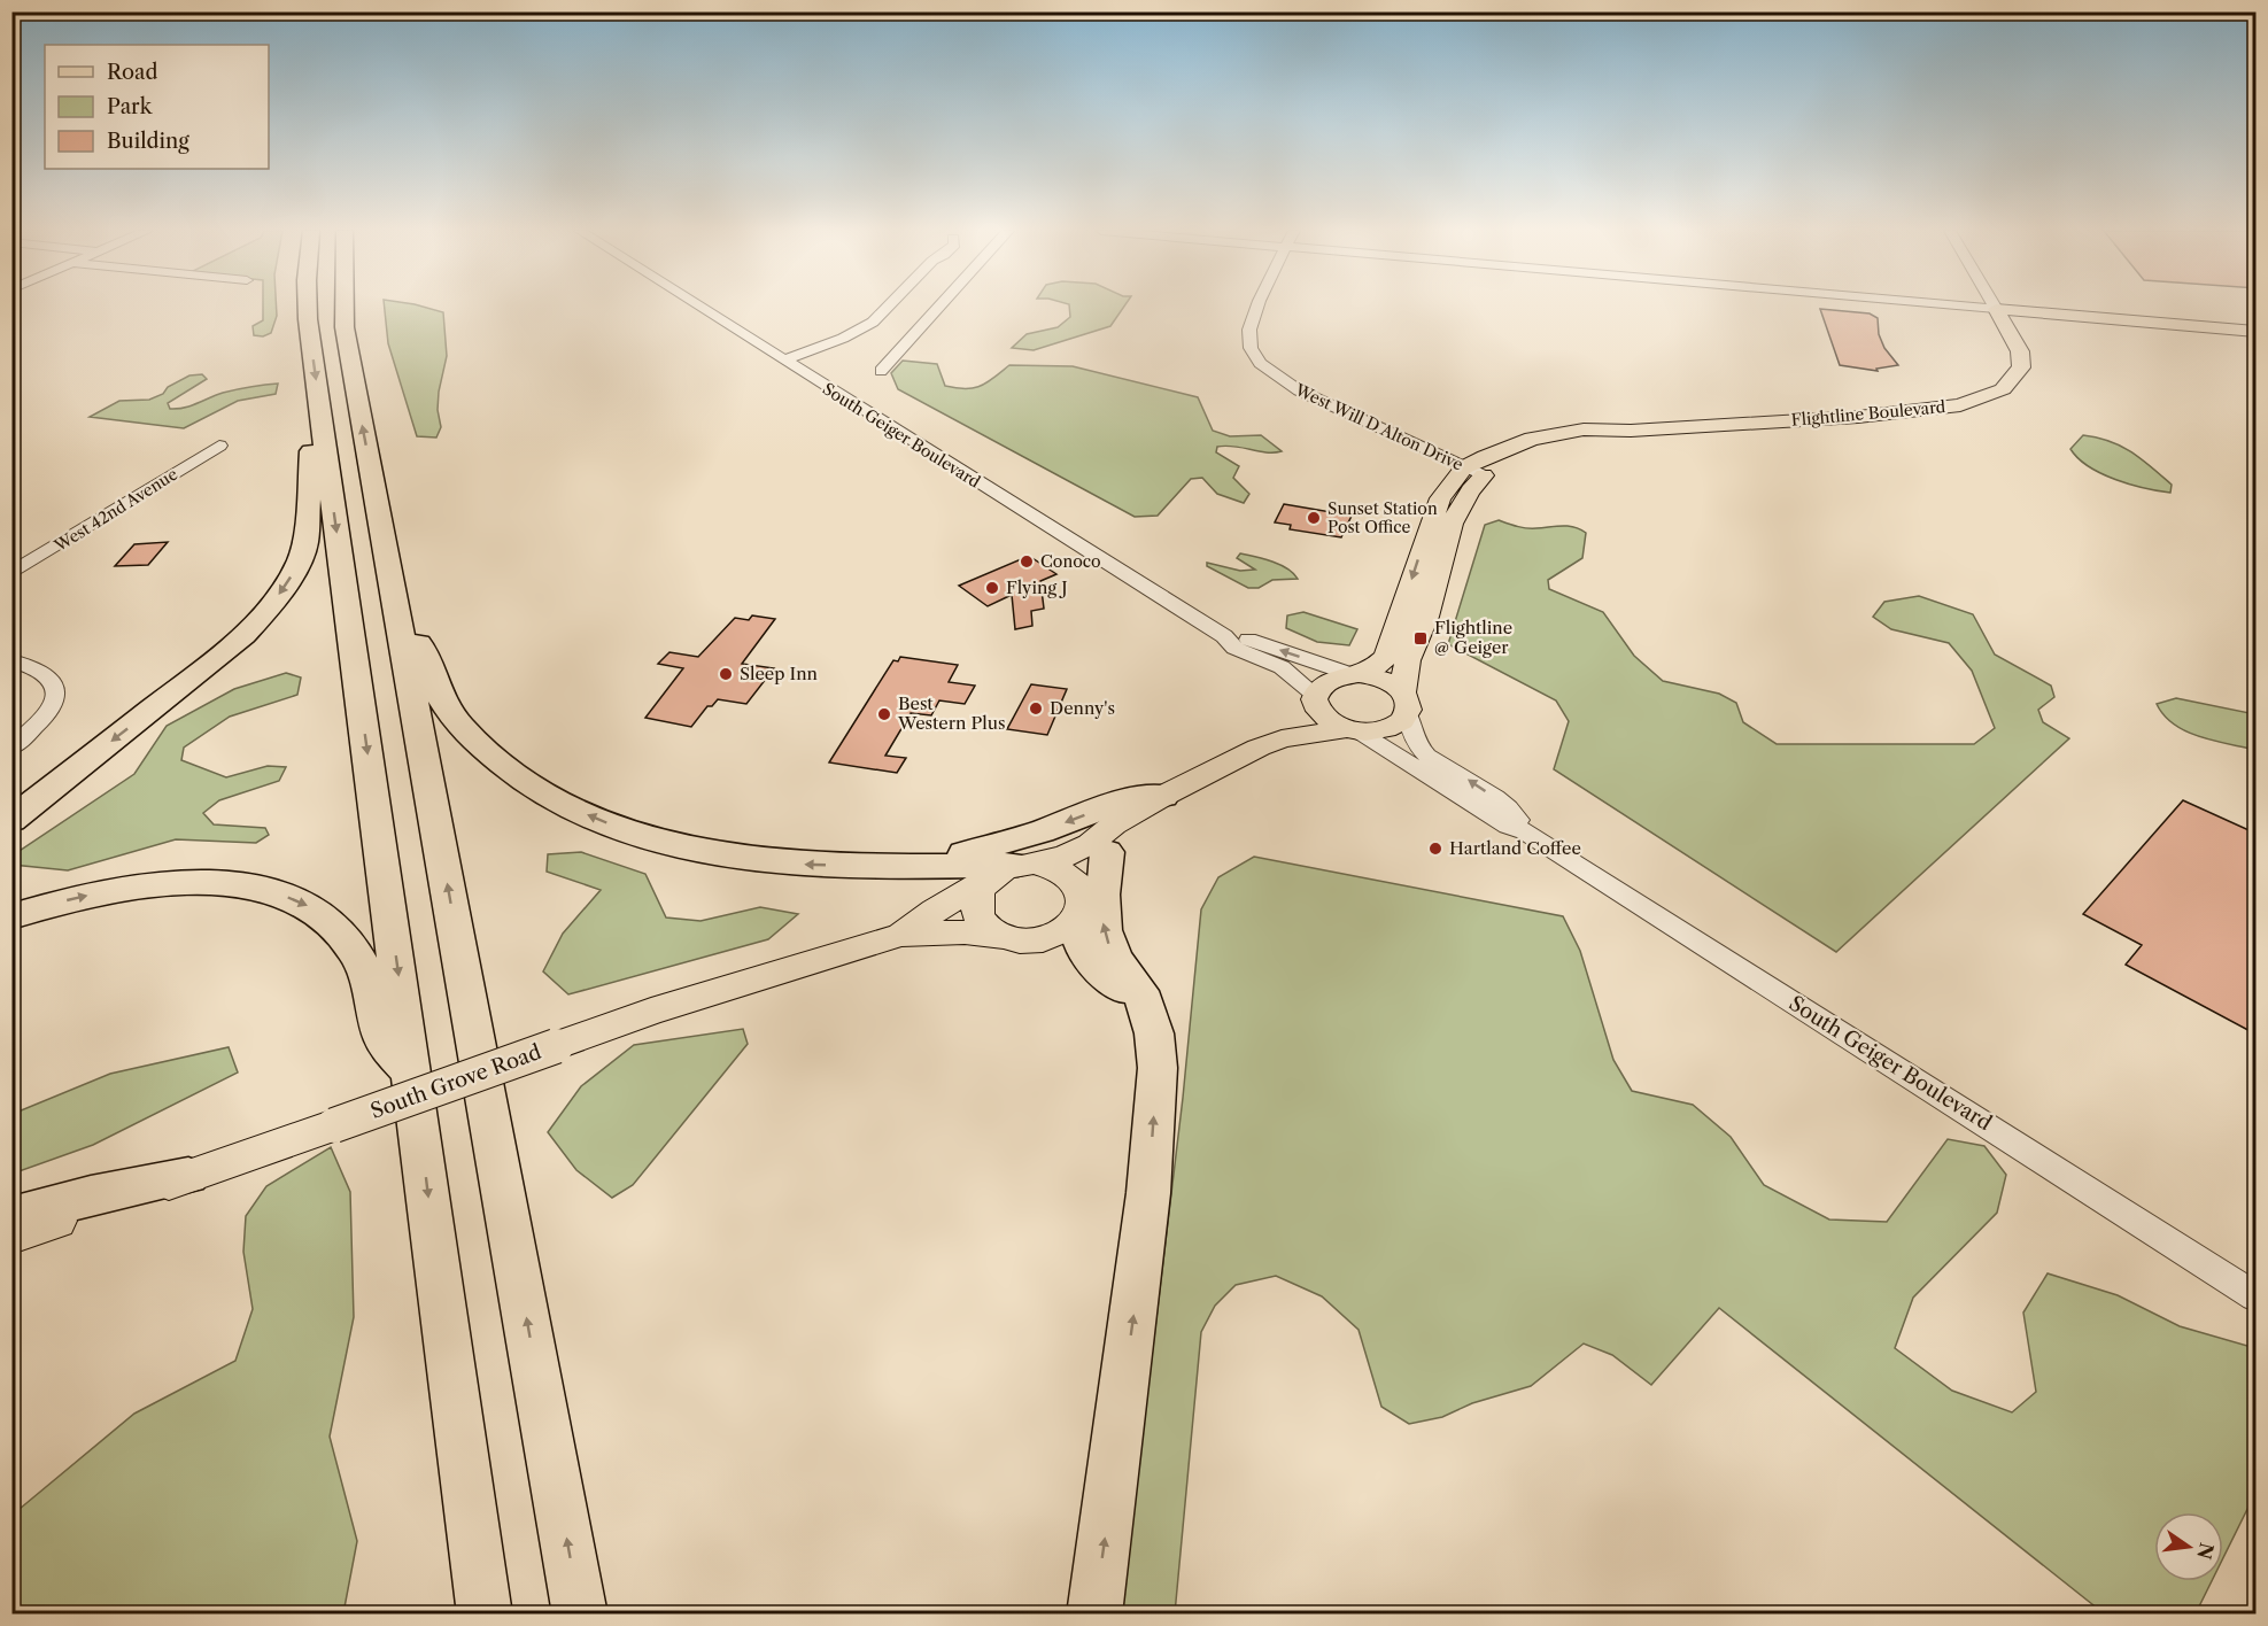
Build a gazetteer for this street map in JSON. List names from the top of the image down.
{
  "streets": {
    "main road": ["Flightline Boulevard", "South Grove Road"],
    "street": ["West Will D Alton Drive", "South Geiger Boulevard", "West 42nd Avenue"]
  },
  "crossings": [
    ["Flightline Boulevard", "West Will D Alton Drive"],
    ["Flightline Boulevard", "South Geiger Boulevard"]
  ],
  "places": {
    "other": [
      "Sunset Station Post Office",
      "Conoco",
      "Flying J",
      "Sleep Inn",
      "Denny's",
      "Best Western Plus",
      "Hartland Coffee"
    ],
    "transit": ["Flightline @ Geiger"]
  },
  "legend": ["Road", "Park", "Building"],
  "north": "right"
}
